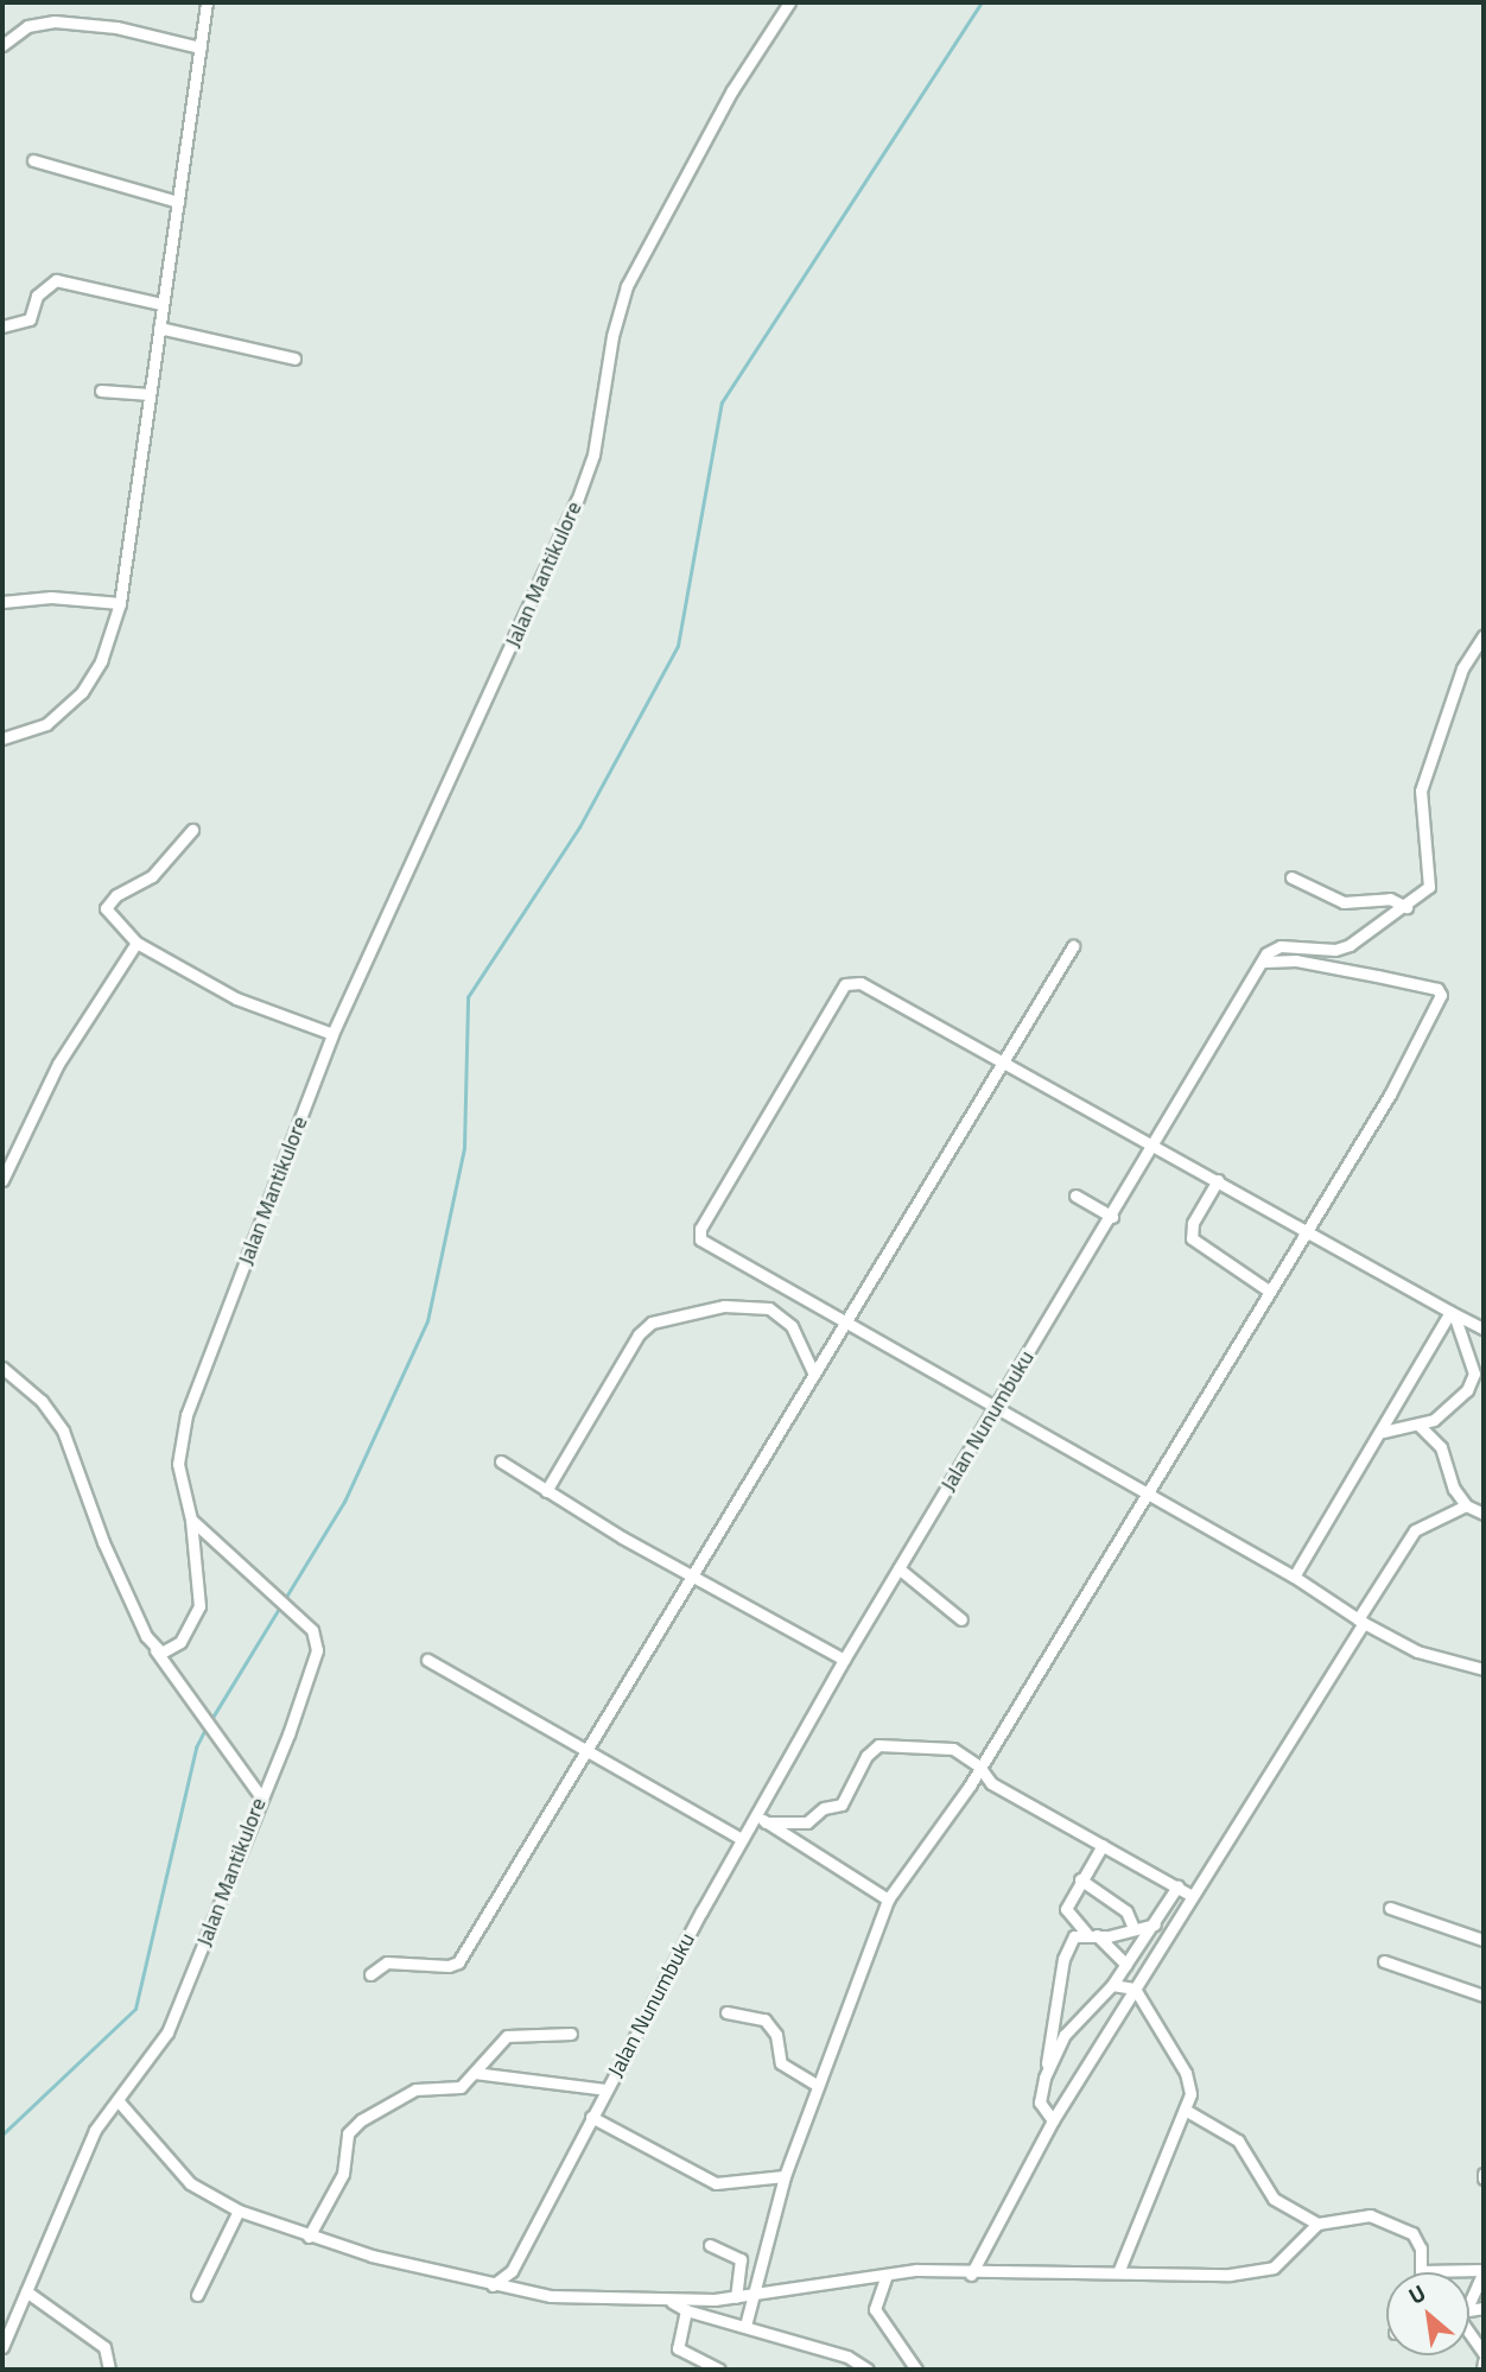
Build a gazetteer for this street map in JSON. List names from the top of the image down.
{
  "streets": {
    "street": ["Jalan Mantikulore", "Jalan Nunumbuku"]
  },
  "north": "top left"
}
